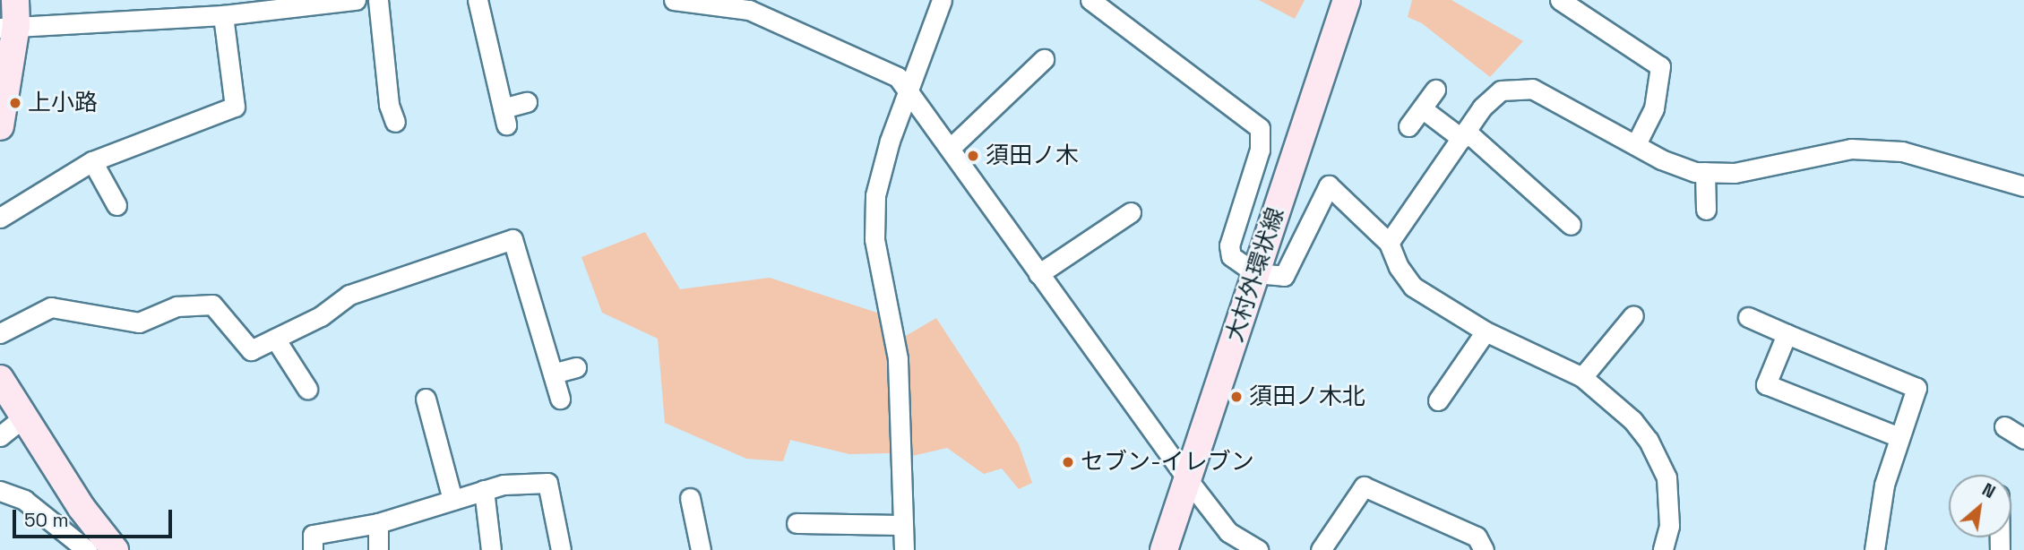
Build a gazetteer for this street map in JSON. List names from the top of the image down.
{
  "streets": {
    "main road": ["大村外環状線"]
  },
  "places": [
    "上小路",
    "須田ノ木",
    "須田ノ木北",
    "セブン-イレブン"
  ],
  "scale_bar": "50 m",
  "north": "top right"
}
